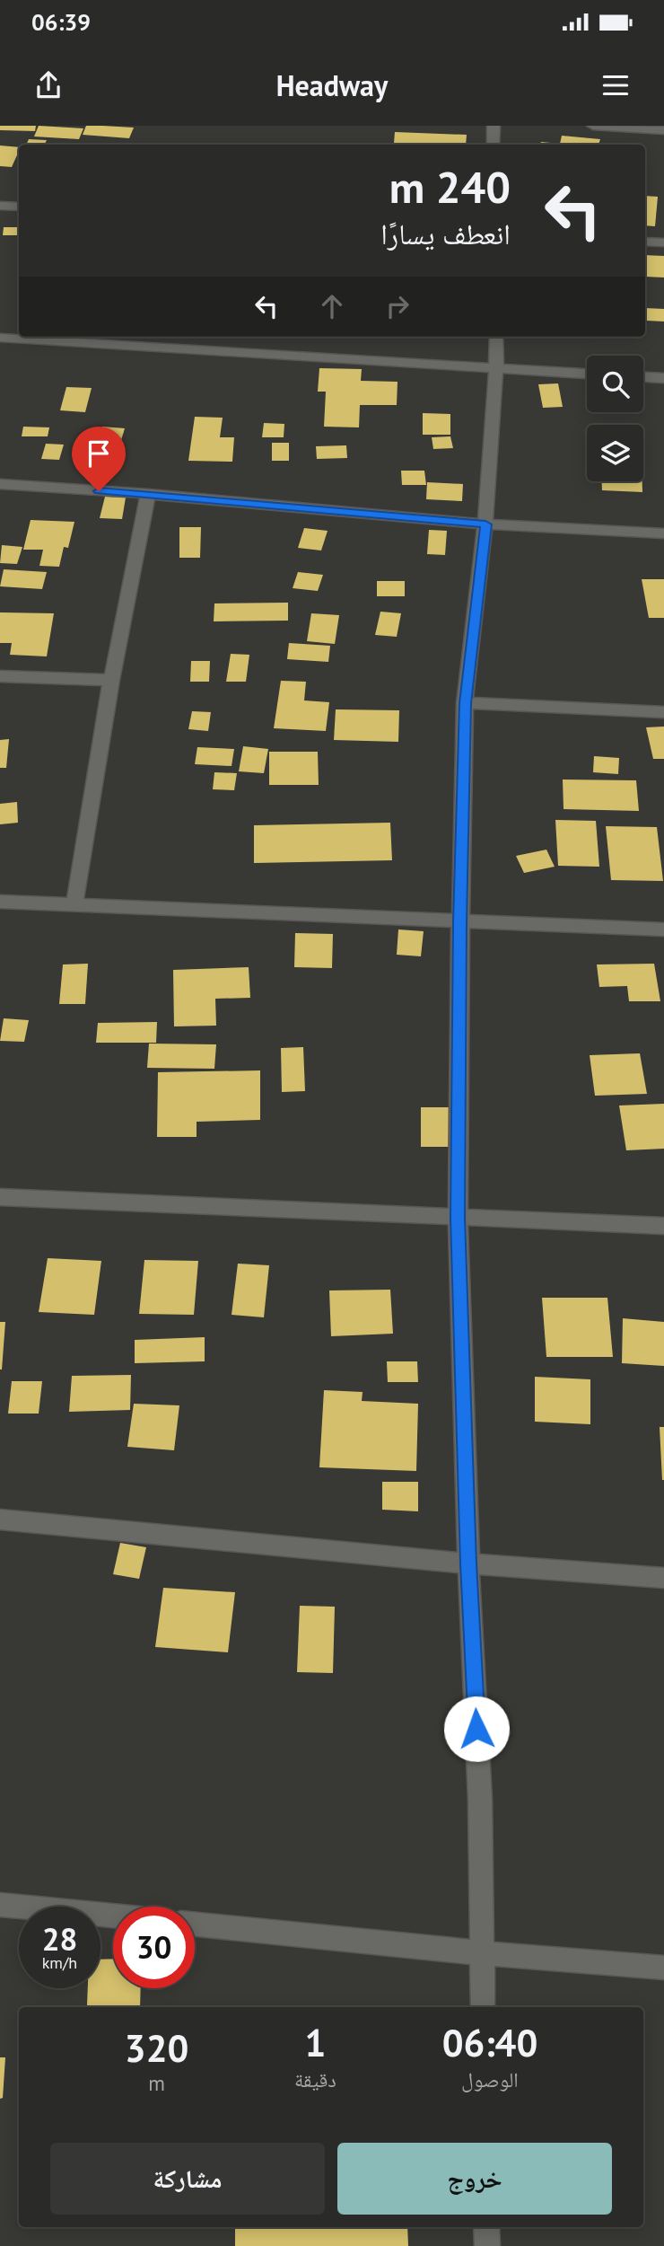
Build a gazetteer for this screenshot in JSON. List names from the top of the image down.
{
  "page": {
    "status": "06:39",
    "header": "Headway",
    "turn": ["240 m", "انعطف يسارًا"],
    "speed": "28 km/h",
    "limit": "30",
    "eta": [
      "06:40",
      "الوصول",
      "1",
      "دقيقة",
      "320",
      "m"
    ],
    "buttons": ["خروج", "مشاركة"]
  }
}
